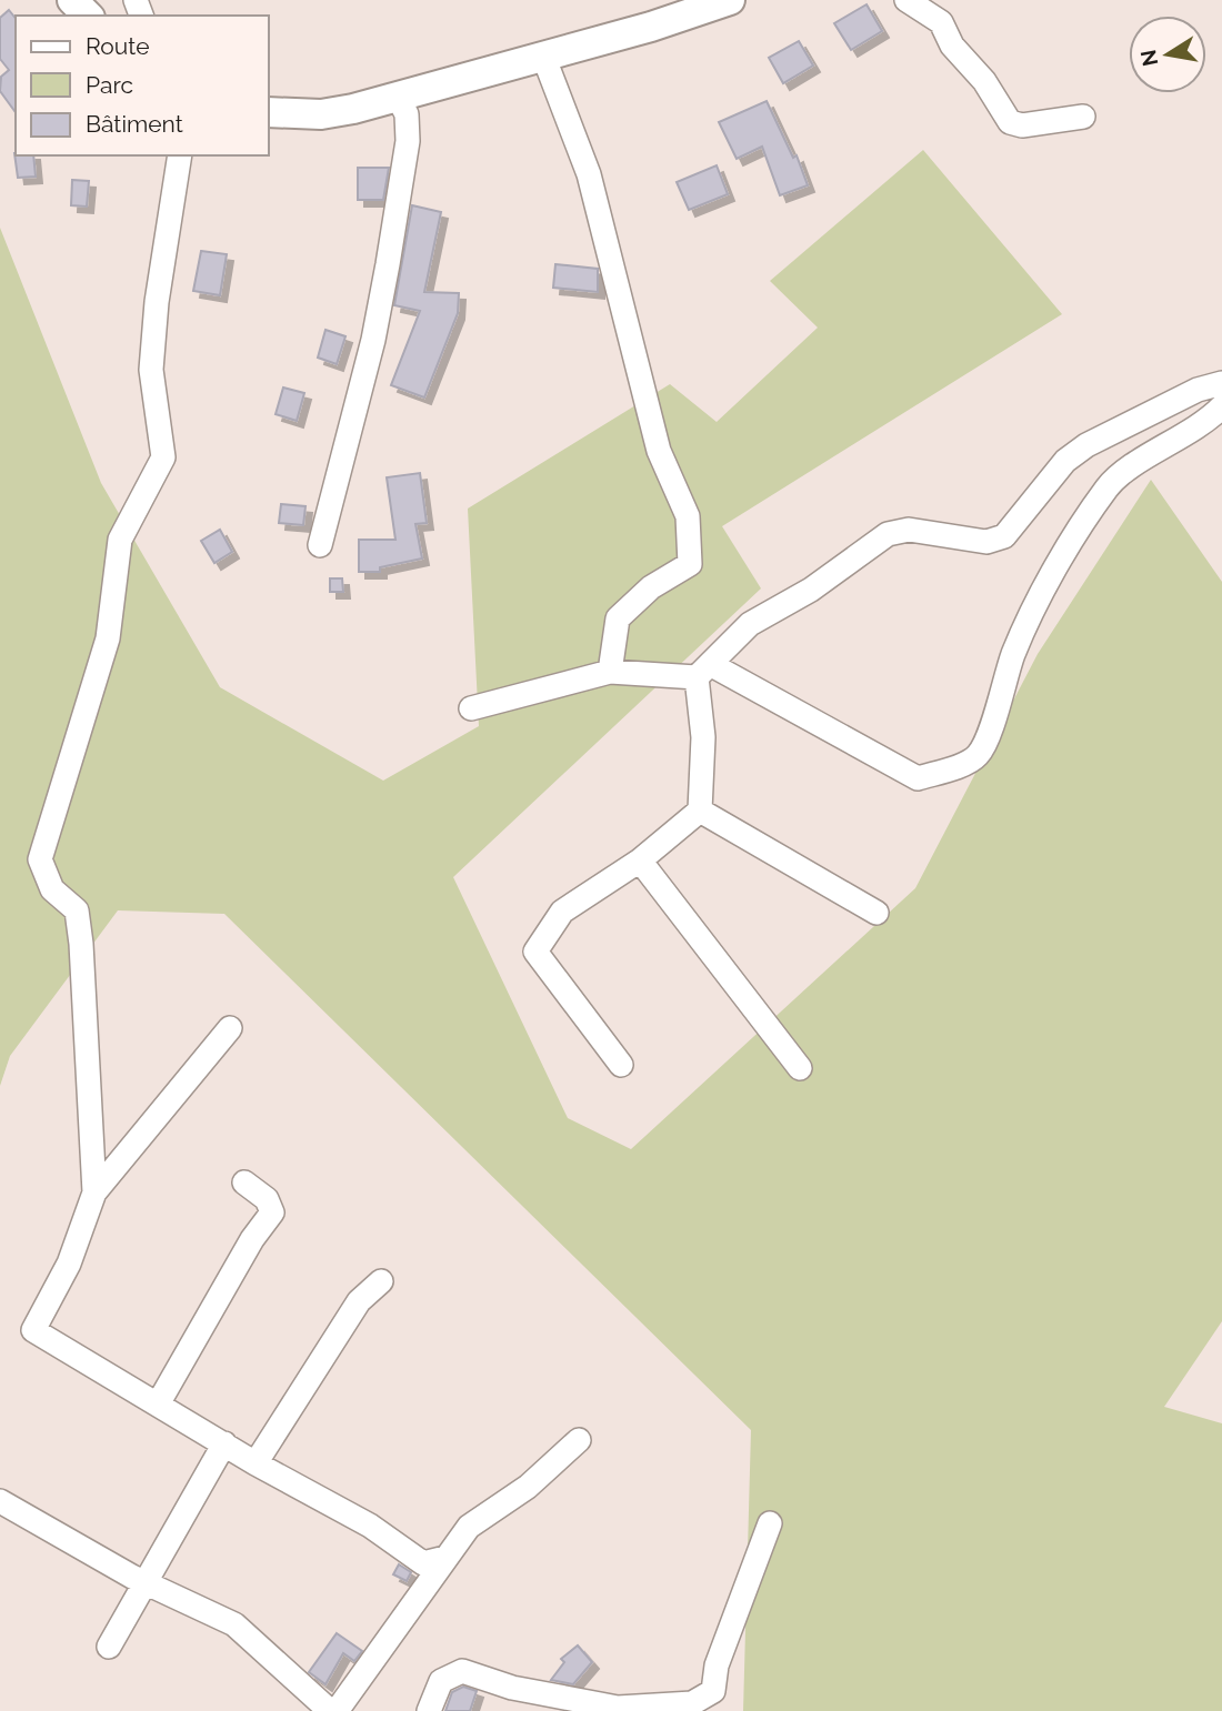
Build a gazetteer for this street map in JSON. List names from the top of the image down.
{
  "legend": ["Route", "Parc", "Bâtiment"],
  "north": "left"
}
